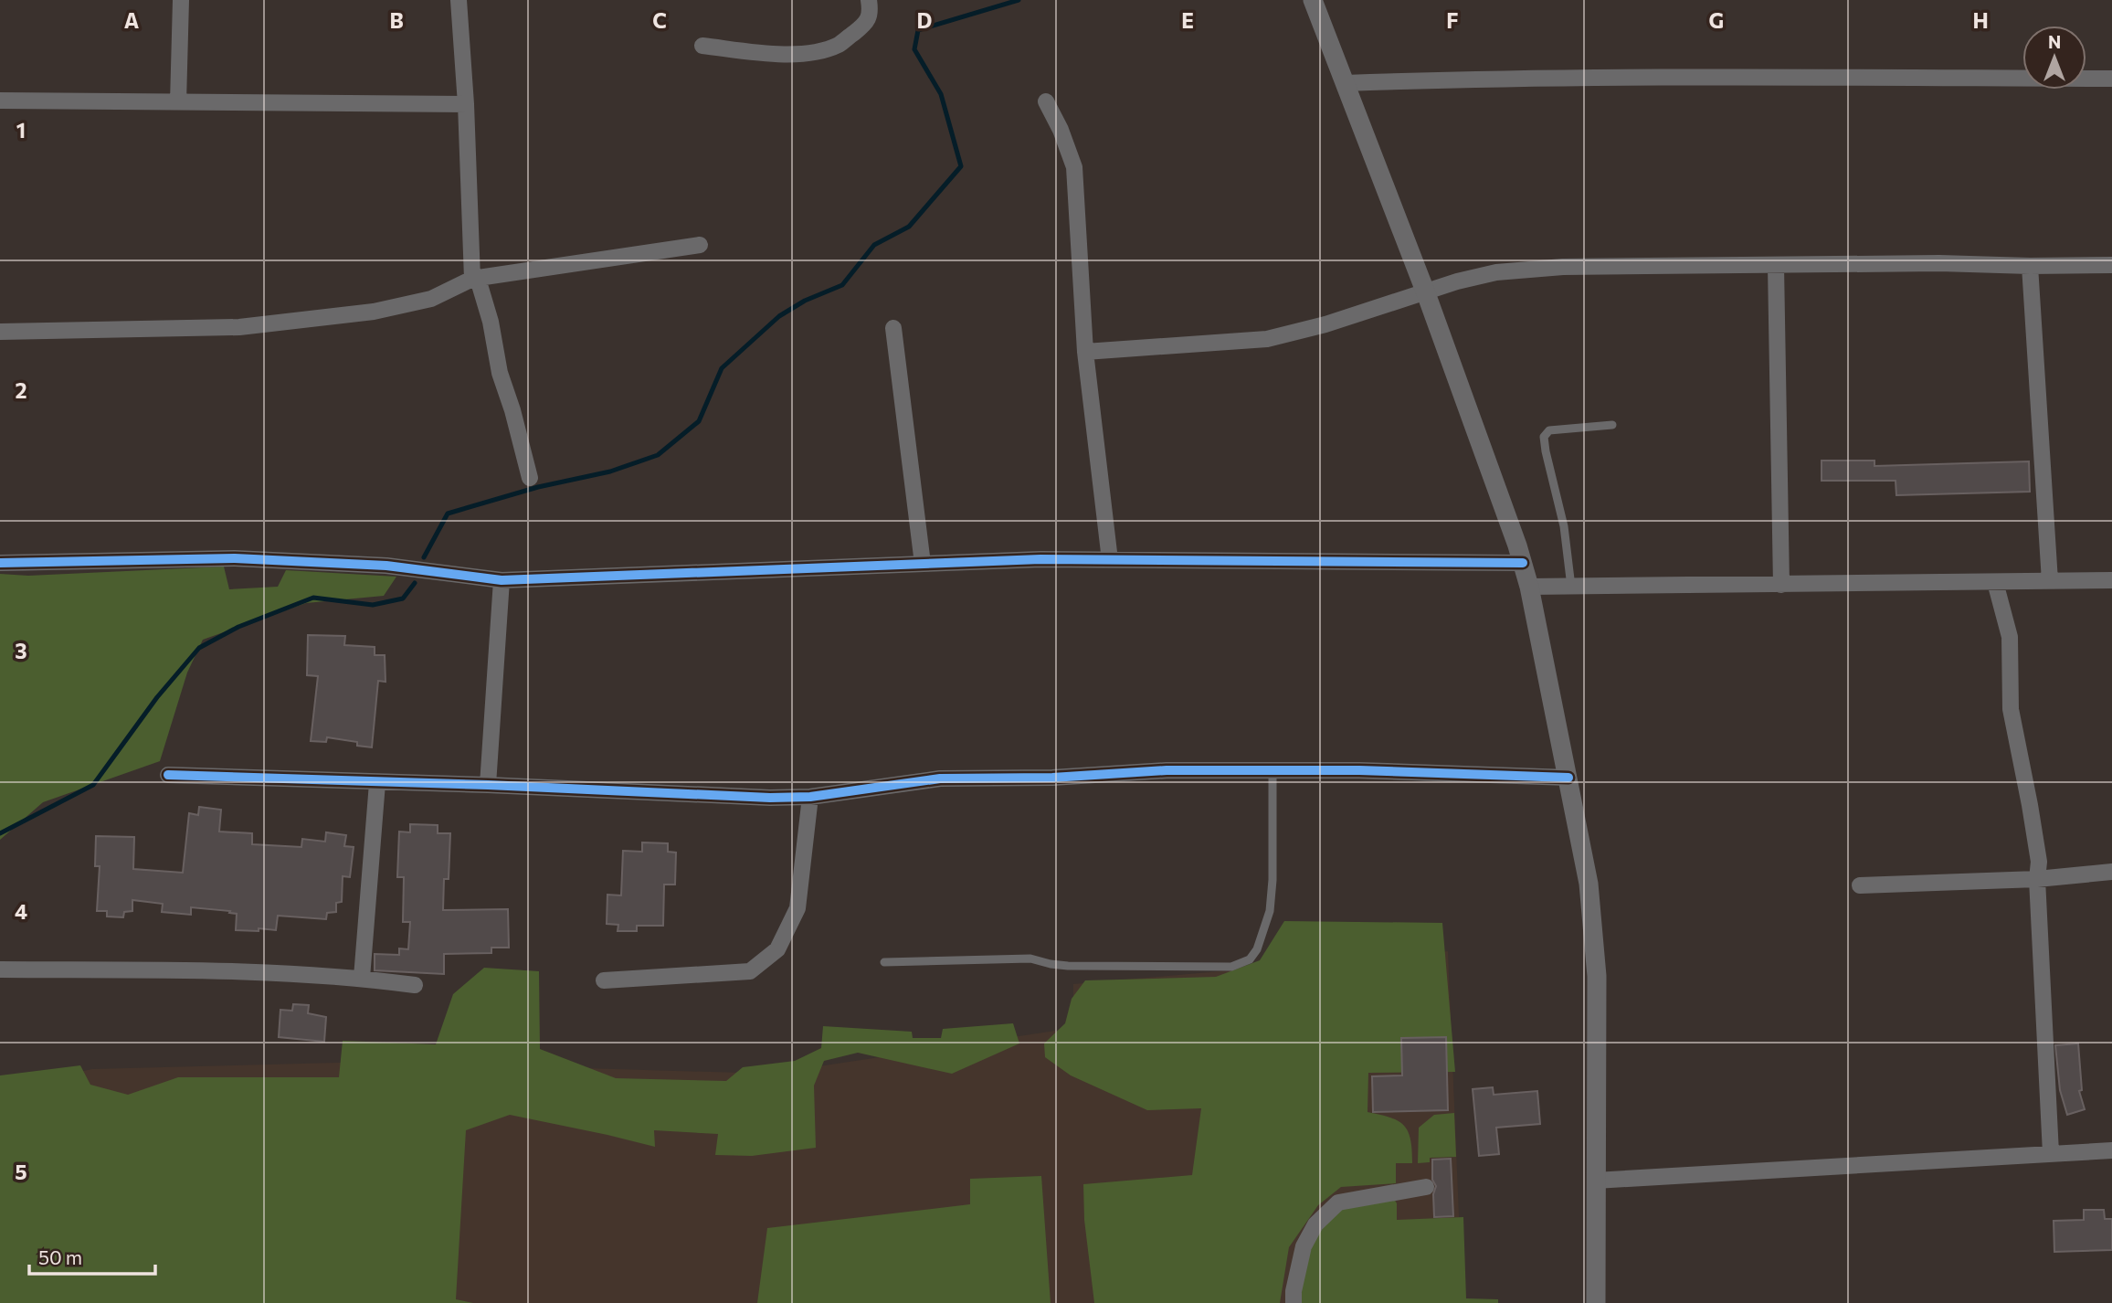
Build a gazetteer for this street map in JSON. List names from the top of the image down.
{
  "scale_bar": "50 m",
  "north": "top",
  "grid": {
    "columns": [
      "A",
      "B",
      "C",
      "D",
      "E",
      "F",
      "G",
      "H"
    ],
    "rows": [
      "1",
      "2",
      "3",
      "4",
      "5"
    ]
  }
}
